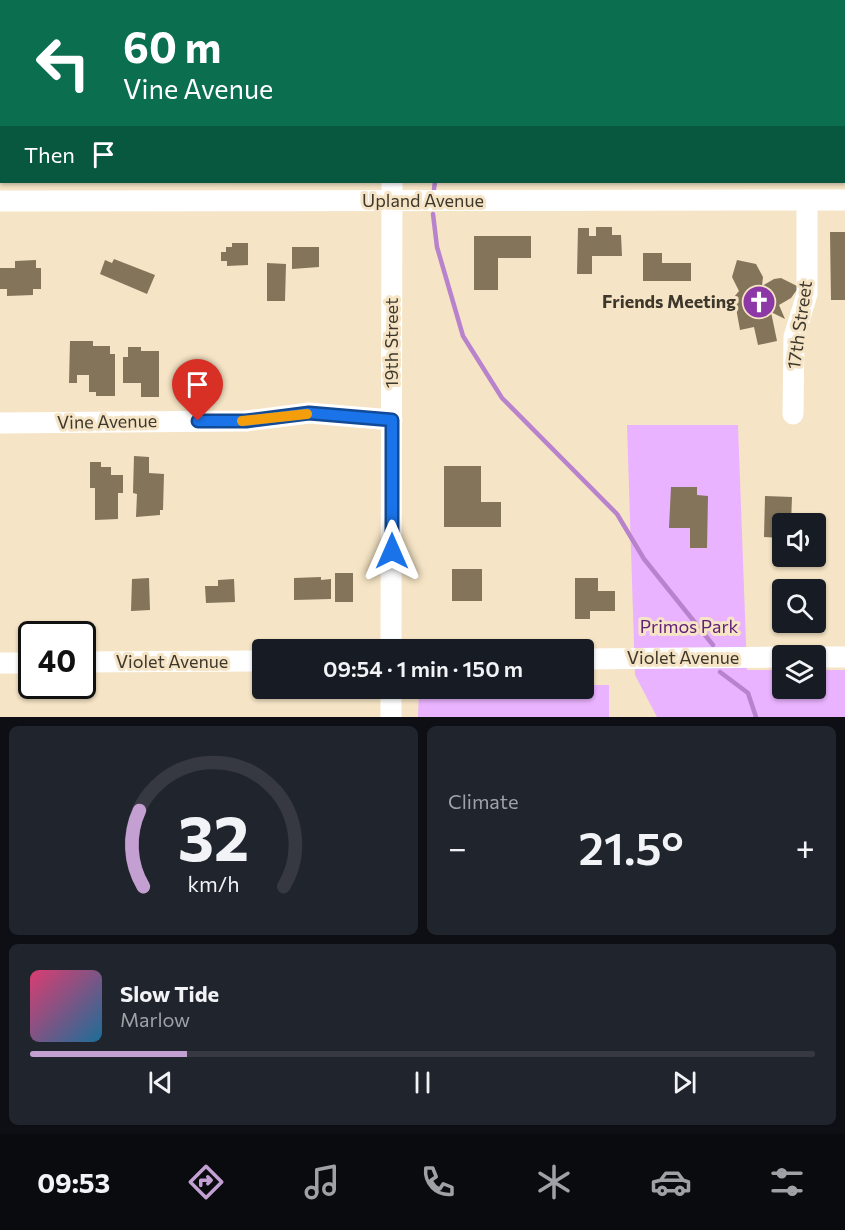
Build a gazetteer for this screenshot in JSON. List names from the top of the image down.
{
  "streets": {
    "street": [
      "Upland Avenue",
      "17th Street",
      "19th Street",
      "Vine Avenue",
      "Violet Avenue"
    ]
  },
  "crossings": [
    ["Upland Avenue", "17th Street"],
    ["Upland Avenue", "19th Street"],
    ["19th Street", "Vine Avenue"]
  ],
  "parks": ["Primos Park"],
  "places": {
    "church": ["Friends Meeting"]
  },
  "page": {
    "turn": ["60 m", "Vine Avenue"],
    "then": "Then",
    "limit": "40",
    "trip": "09:54 · 1 min · 150 m",
    "tile": "Climate",
    "heat": ["−", "21.5°", "+"],
    "song": ["Slow Tide", "Marlow"],
    "tabs": "09:53",
    "gauge": ["32", "km/h"]
  }
}
